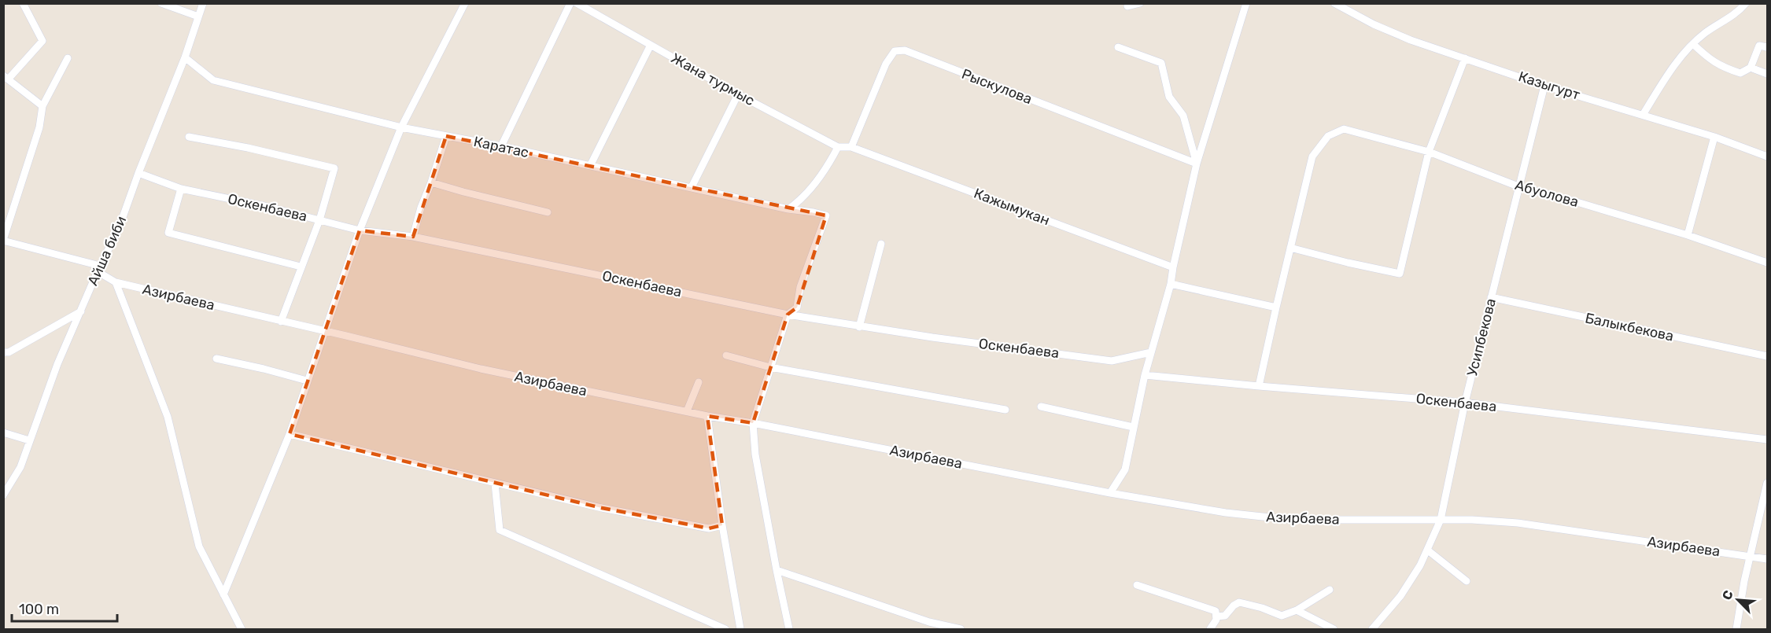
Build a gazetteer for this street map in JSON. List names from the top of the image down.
{
  "streets": {
    "street": [
      "Жана турмыс",
      "Казыгурт",
      "Рыскулова",
      "Каратас",
      "Абуолова",
      "Кажымукан",
      "Оскенбаева",
      "Айша биби",
      "Азирбаева",
      "Балыкбекова",
      "Усипбекова"
    ]
  },
  "crossings": [
    ["Жана турмыс", "Рыскулова"],
    ["Жана турмыс", "Кажымукан"],
    ["Казыгурт", "Усипбекова"],
    ["Рыскулова", "Кажымукан"],
    ["Каратас", "Оскенбаева"],
    ["Каратас", "Айша биби"],
    ["Абуолова", "Усипбекова"],
    ["Оскенбаева", "Айша биби"],
    ["Оскенбаева", "Усипбекова"],
    ["Айша биби", "Азирбаева"],
    ["Азирбаева", "Усипбекова"],
    ["Балыкбекова", "Усипбекова"]
  ],
  "scale_bar": "100 m",
  "north": "top left"
}
